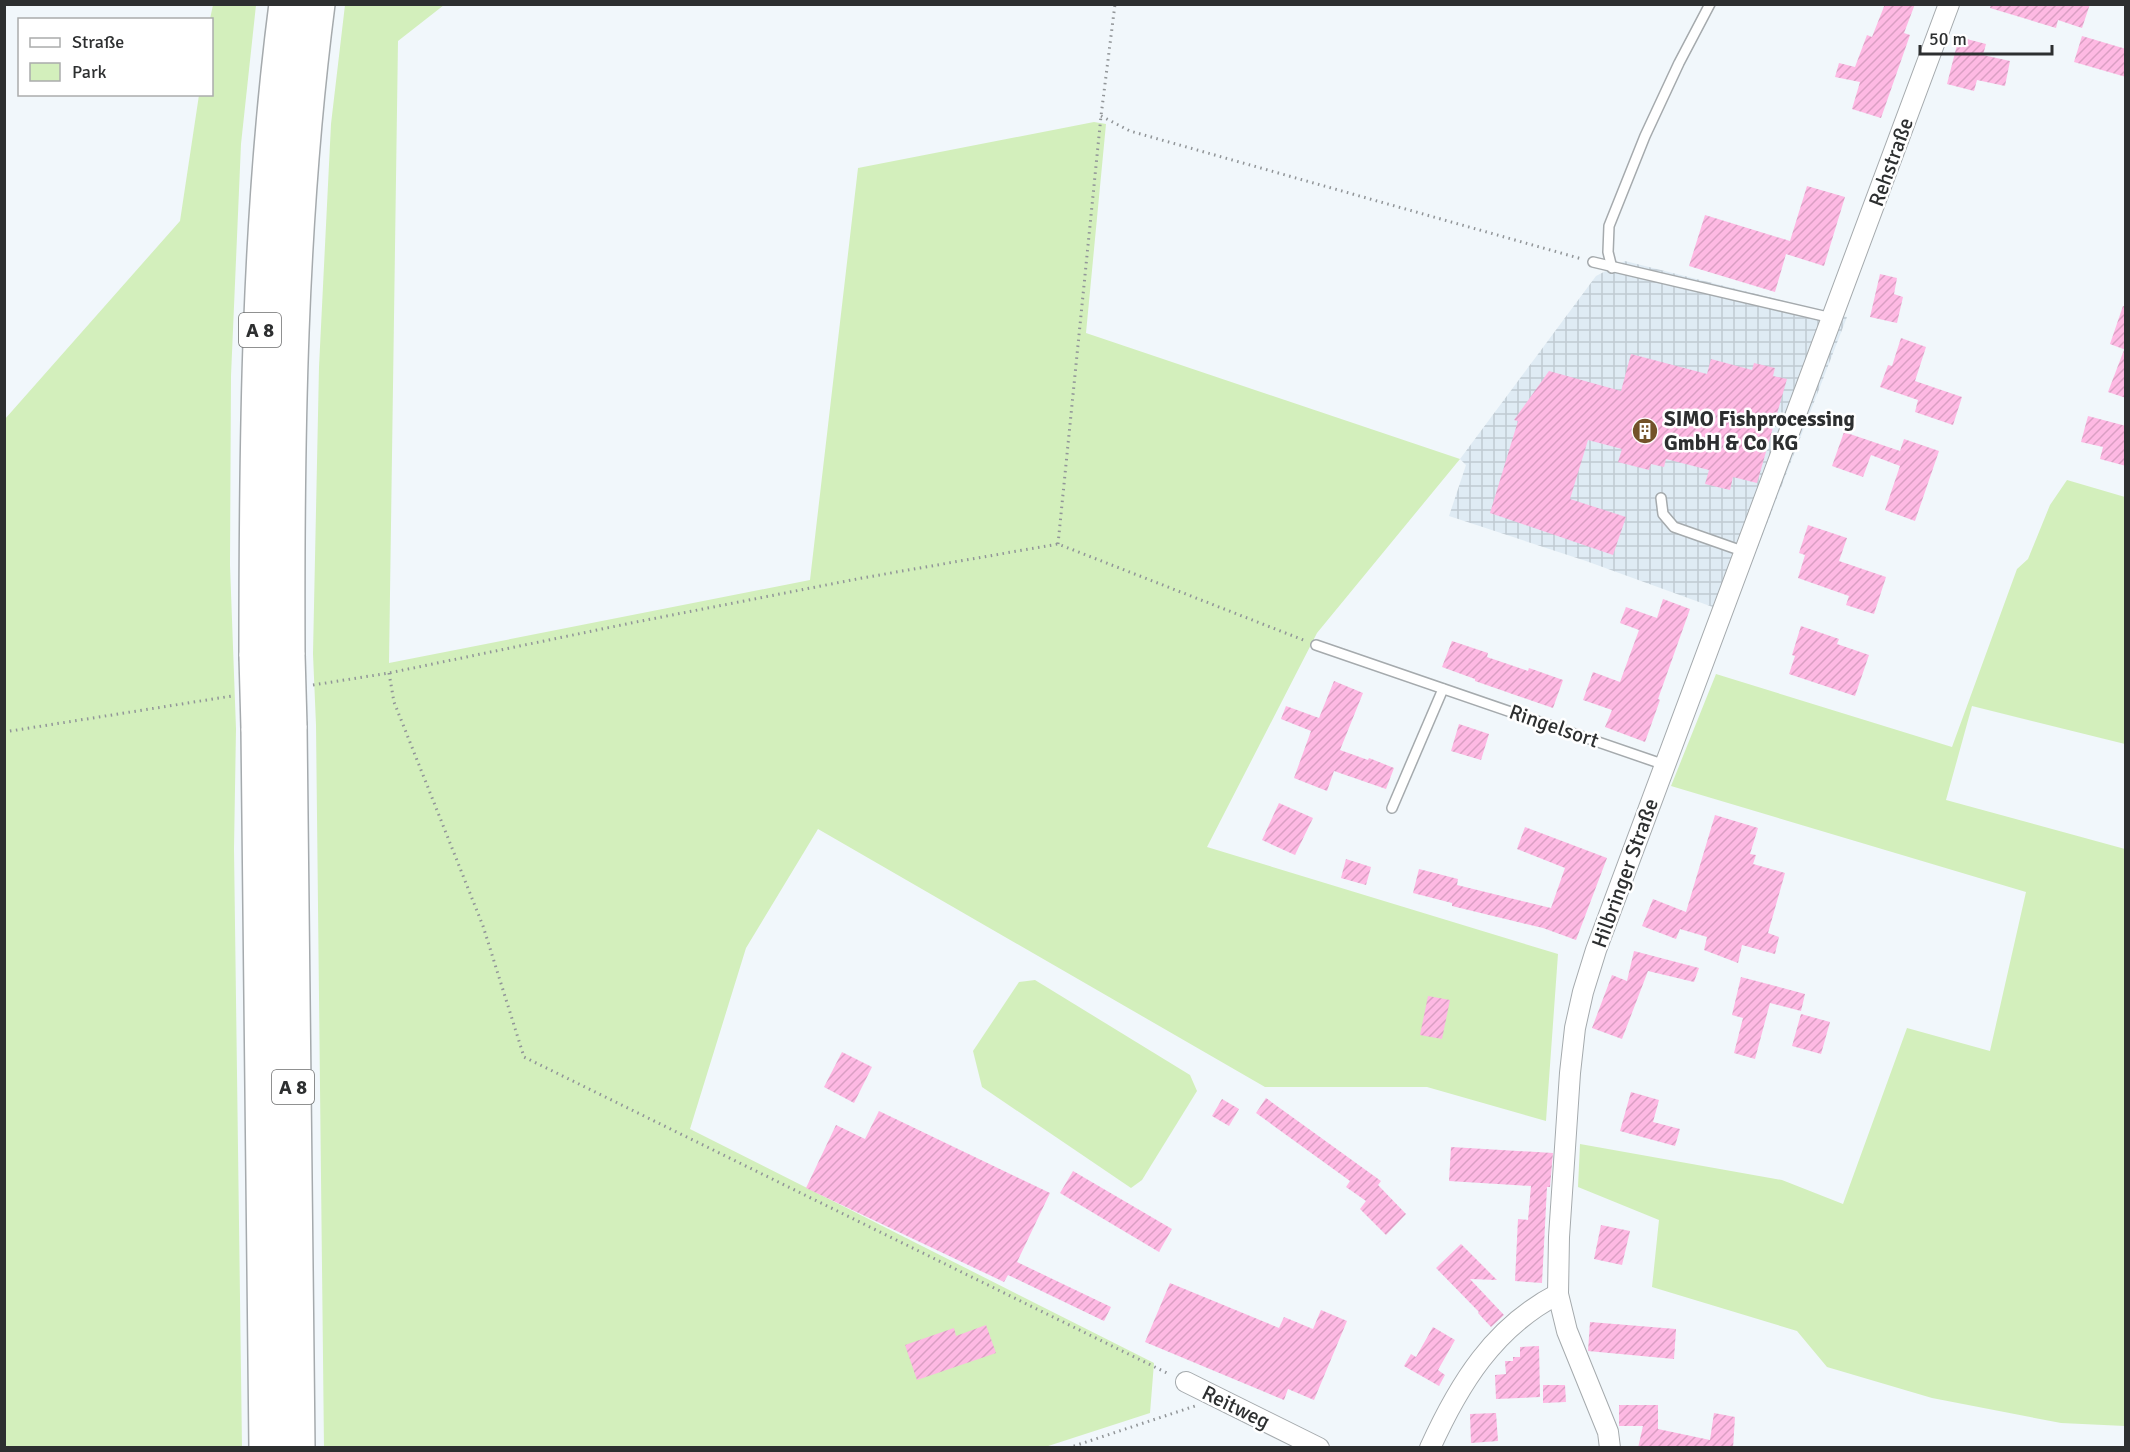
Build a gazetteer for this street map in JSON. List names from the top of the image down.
{
  "streets": {
    "highway": ["A 8"],
    "street": ["Rehstraße", "Hilbringer Straße", "Reitweg"],
    "lane": ["Ringelsort"]
  },
  "crossings": [
    ["Rehstraße", "Hilbringer Straße"],
    ["Ringelsort", "Hilbringer Straße"]
  ],
  "places": {
    "building": ["SIMO Fishprocessing GmbH & Co KG"]
  },
  "legend": ["Straße", "Park"],
  "scale_bar": "50 m"
}
